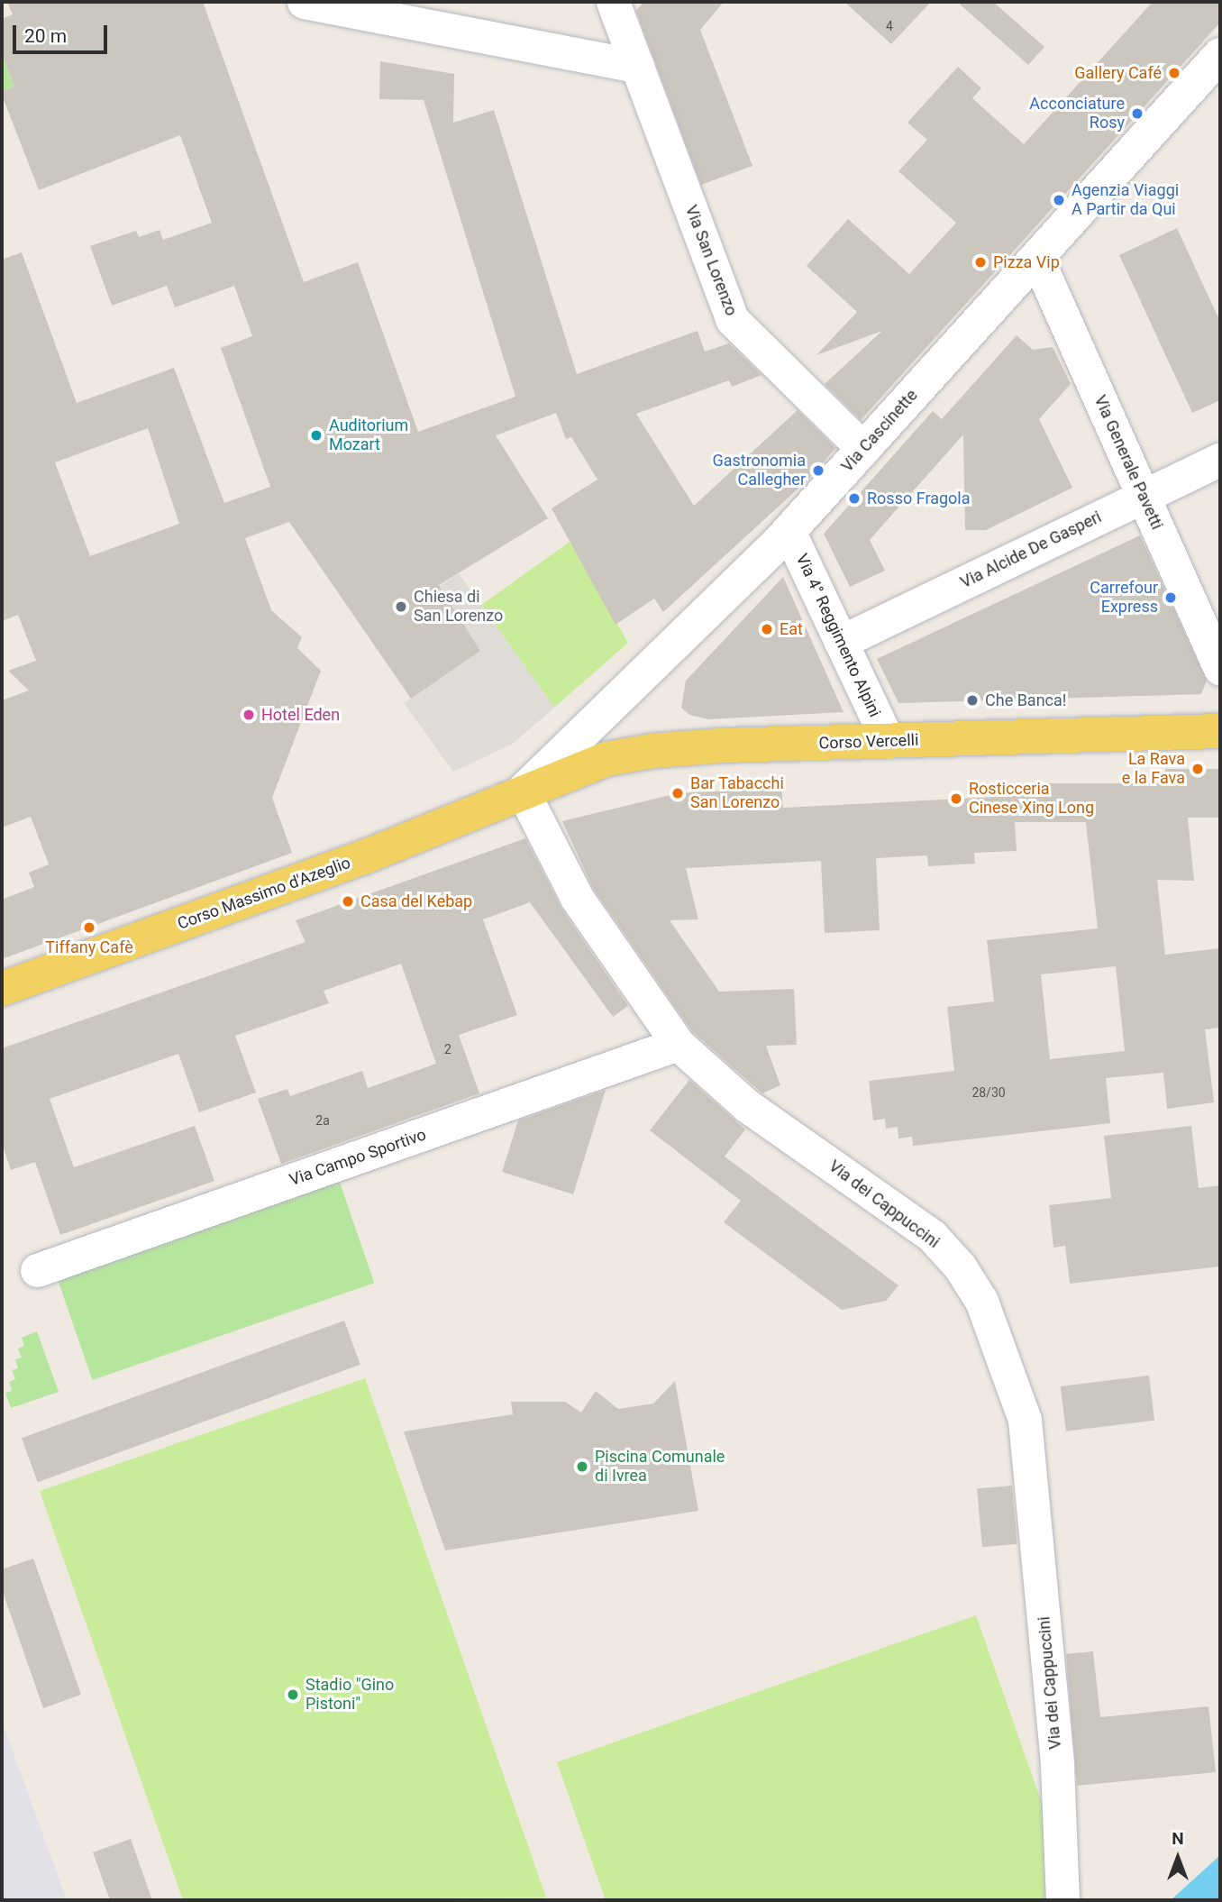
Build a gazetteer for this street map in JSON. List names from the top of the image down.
{
  "streets": {
    "main road": ["Via Cascinette", "Corso Vercelli", "Corso Massimo d'Azeglio"],
    "street": [
      "Via San Lorenzo",
      "Via Generale Pavetti",
      "Via Alcide De Gasperi",
      "Via 4° Reggimento Alpini",
      "Via Campo Sportivo",
      "Via dei Cappuccini"
    ]
  },
  "crossings": [
    ["Via San Lorenzo", "Via Cascinette"],
    ["Via Cascinette", "Via Generale Pavetti"],
    ["Via Cascinette", "Via 4° Reggimento Alpini"],
    ["Via Cascinette", "Corso Vercelli"],
    ["Via Cascinette", "Corso Massimo d'Azeglio"],
    ["Via Cascinette", "Via dei Cappuccini"],
    ["Via Generale Pavetti", "Via Alcide De Gasperi"],
    ["Via Alcide De Gasperi", "Via 4° Reggimento Alpini"],
    ["Via 4° Reggimento Alpini", "Corso Vercelli"],
    ["Corso Vercelli", "Corso Massimo d'Azeglio"],
    ["Corso Vercelli", "Via dei Cappuccini"],
    ["Corso Massimo d'Azeglio", "Via dei Cappuccini"],
    ["Via Campo Sportivo", "Via dei Cappuccini"]
  ],
  "places": [
    "Gallery Café",
    "Acconciature Rosy",
    "Agenzia Viaggi A Partir da Qui",
    "Pizza Vip",
    "Auditorium Mozart",
    "Gastronomia Callegher",
    "Rosso Fragola",
    "Carrefour Express",
    "Chiesa di San Lorenzo",
    "Eat",
    "Che Banca!",
    "Hotel Eden",
    "La Rava e la Fava",
    "Bar Tabacchi San Lorenzo",
    "Rosticceria Cinese Xing Long",
    "Casa del Kebap",
    "Tiffany Cafè",
    "Piscina Comunale di Ivrea",
    "Stadio \"Gino Pistoni\""
  ],
  "house_numbers": [
    "4",
    "2",
    "28/30",
    "2a"
  ],
  "scale_bar": "20 m",
  "north": "top"
}
